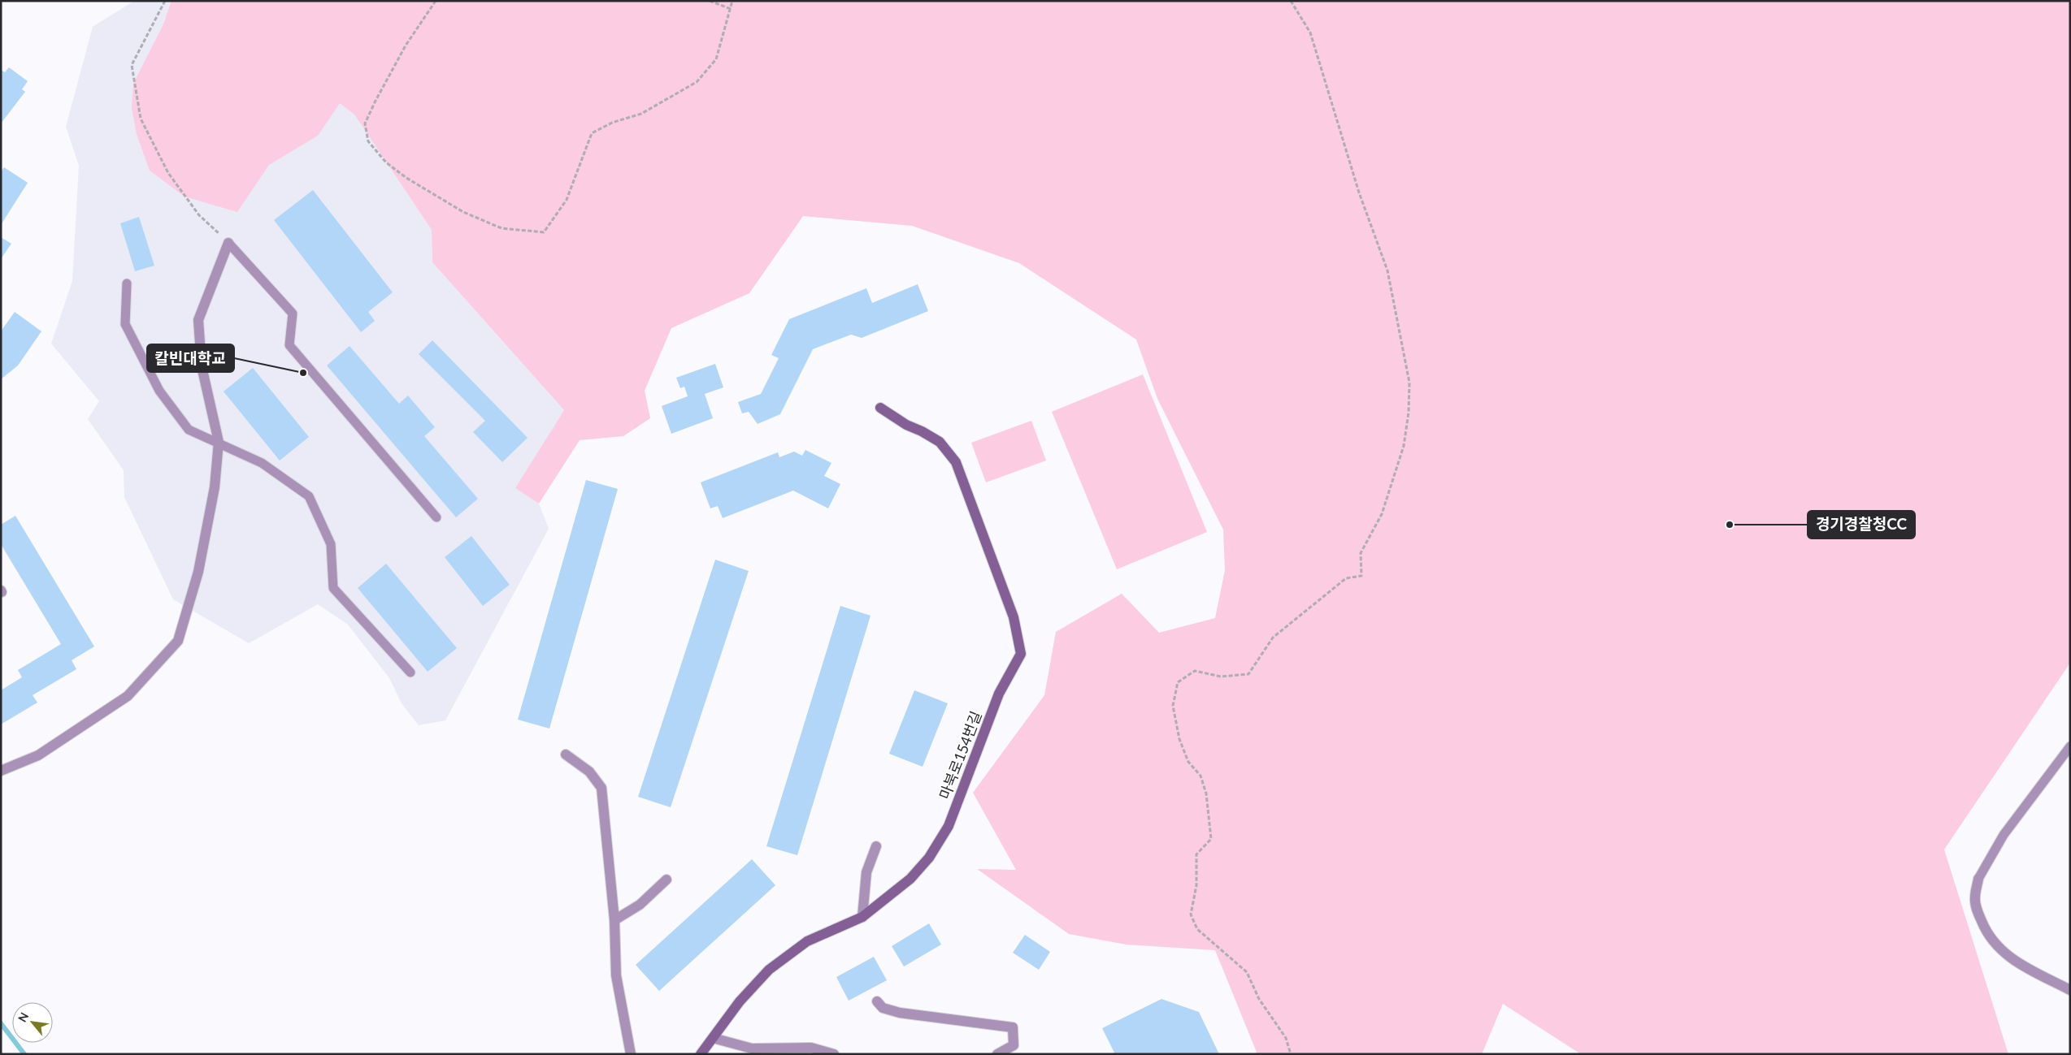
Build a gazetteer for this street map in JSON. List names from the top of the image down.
{
  "streets": {
    "street": ["마북로154번길"]
  },
  "places": ["칼빈대학교", "경기경찰청CC"],
  "north": "top left"
}
